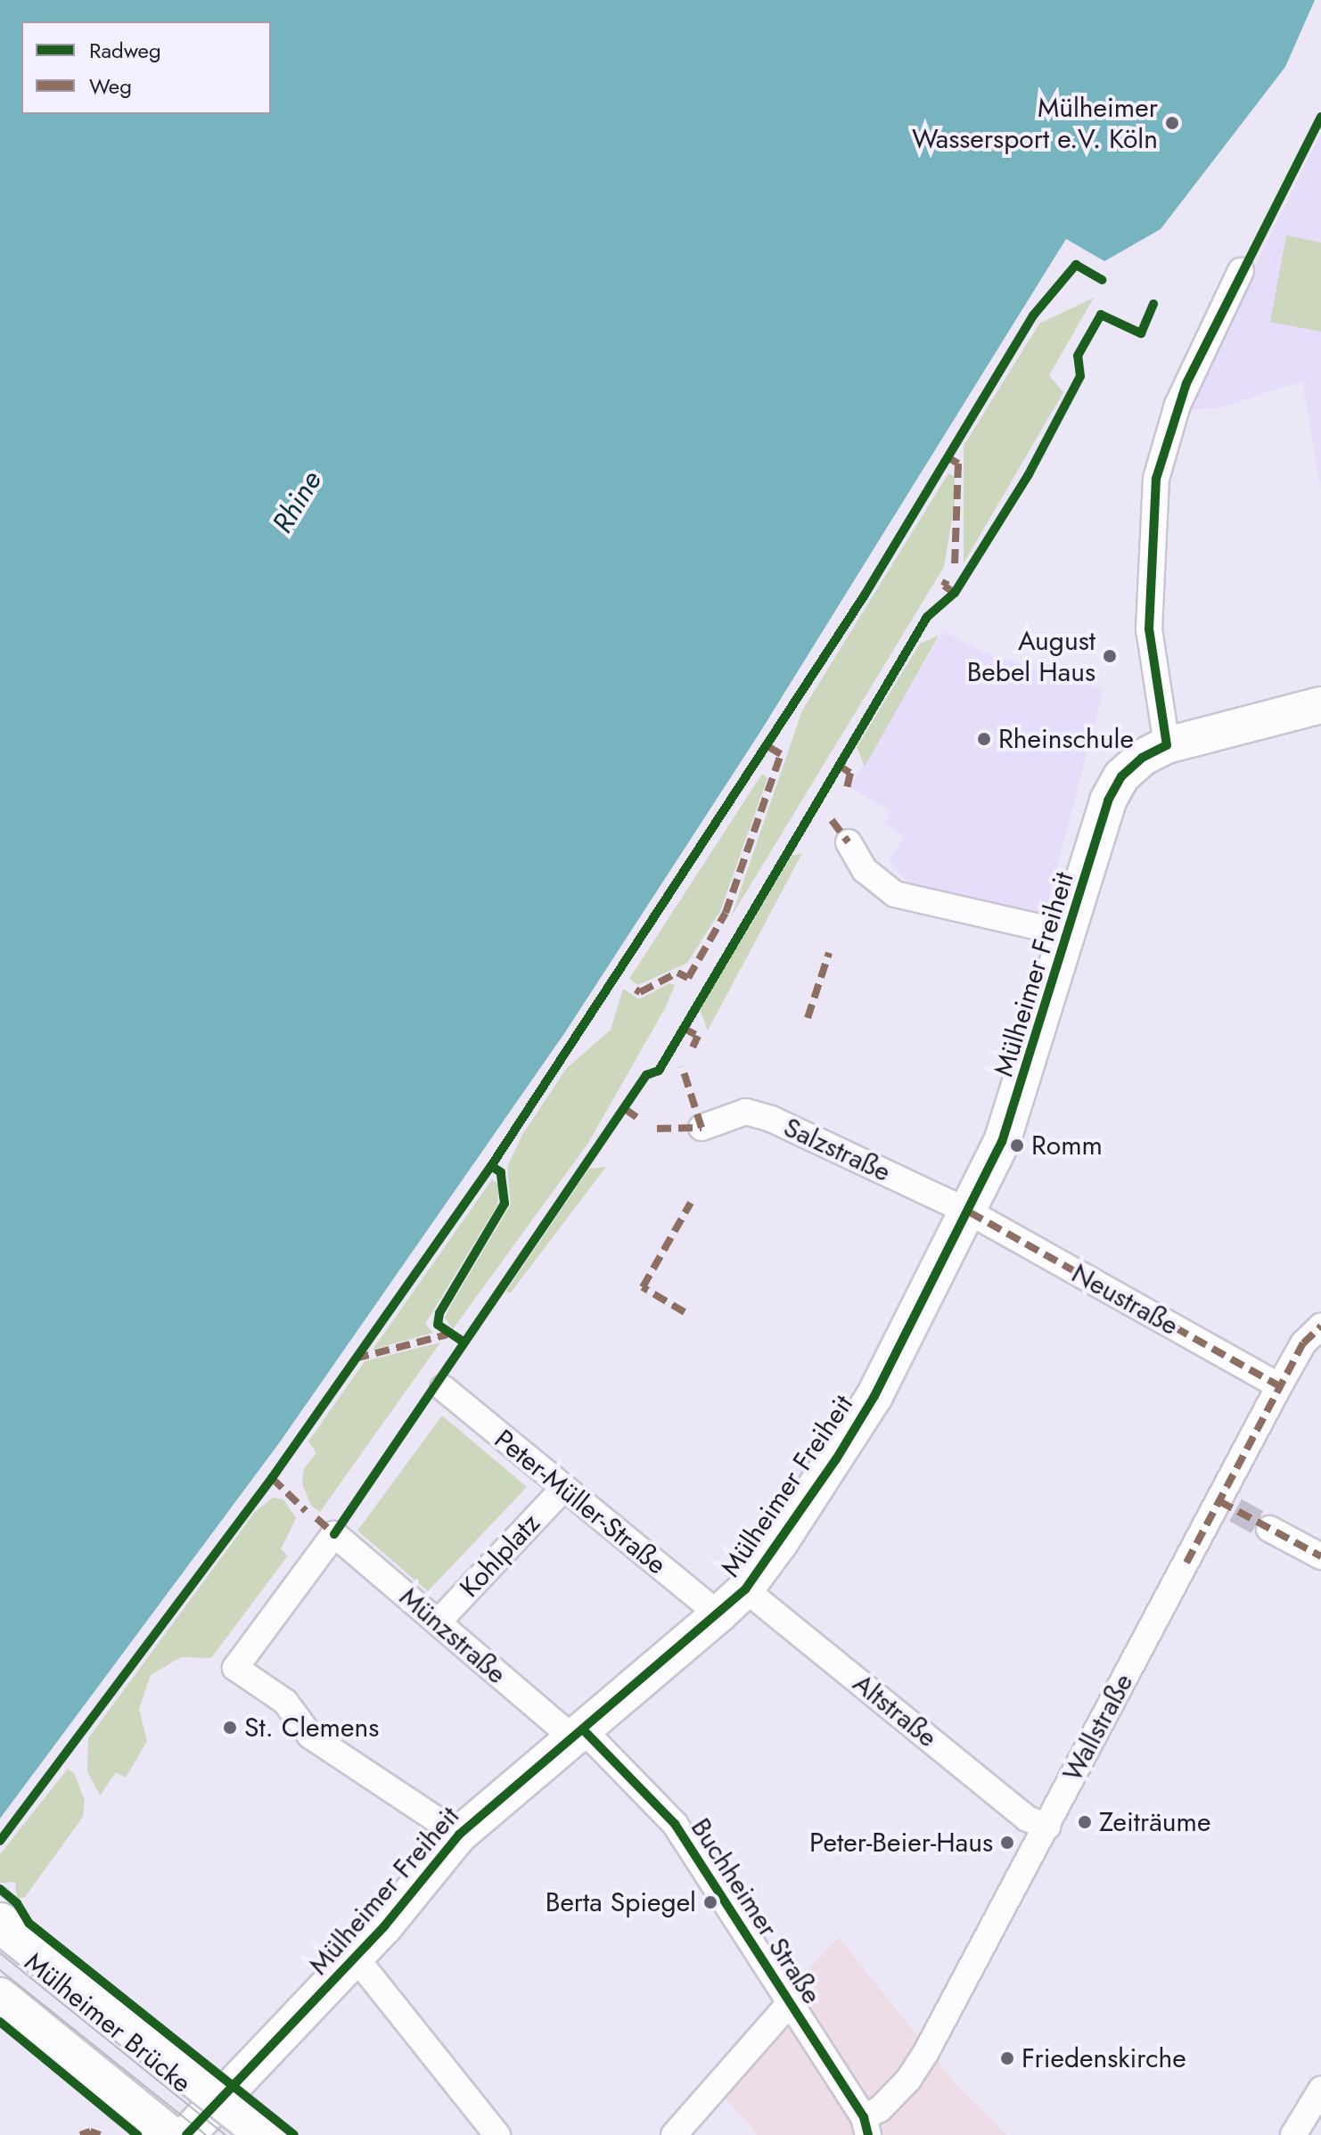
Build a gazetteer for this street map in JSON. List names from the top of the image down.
{
  "streets": {
    "main road": ["Mülheimer Brücke"],
    "street": [
      "Mülheimer Freiheit",
      "Salzstraße",
      "Neustraße",
      "Peter-Müller-Straße",
      "Kohlplatz",
      "Münzstraße",
      "Altstraße",
      "Wallstraße",
      "Buchheimer Straße"
    ]
  },
  "crossings": [
    ["Mülheimer Freiheit", "Salzstraße"],
    ["Mülheimer Freiheit", "Neustraße"],
    ["Mülheimer Freiheit", "Peter-Müller-Straße"],
    ["Mülheimer Freiheit", "Münzstraße"],
    ["Mülheimer Freiheit", "Altstraße"],
    ["Mülheimer Freiheit", "Buchheimer Straße"],
    ["Salzstraße", "Neustraße"],
    ["Neustraße", "Wallstraße"],
    ["Peter-Müller-Straße", "Kohlplatz"],
    ["Kohlplatz", "Münzstraße"],
    ["Münzstraße", "Buchheimer Straße"],
    ["Altstraße", "Wallstraße"],
    ["Wallstraße", "Buchheimer Straße"]
  ],
  "water": ["Rhine"],
  "places": [
    "Mülheimer Wassersport e.V. Köln",
    "August Bebel Haus",
    "Rheinschule",
    "Romm",
    "St. Clemens",
    "Zeiträume",
    "Peter-Beier-Haus",
    "Berta Spiegel",
    "Friedenskirche"
  ],
  "legend": ["Radweg", "Weg"]
}
